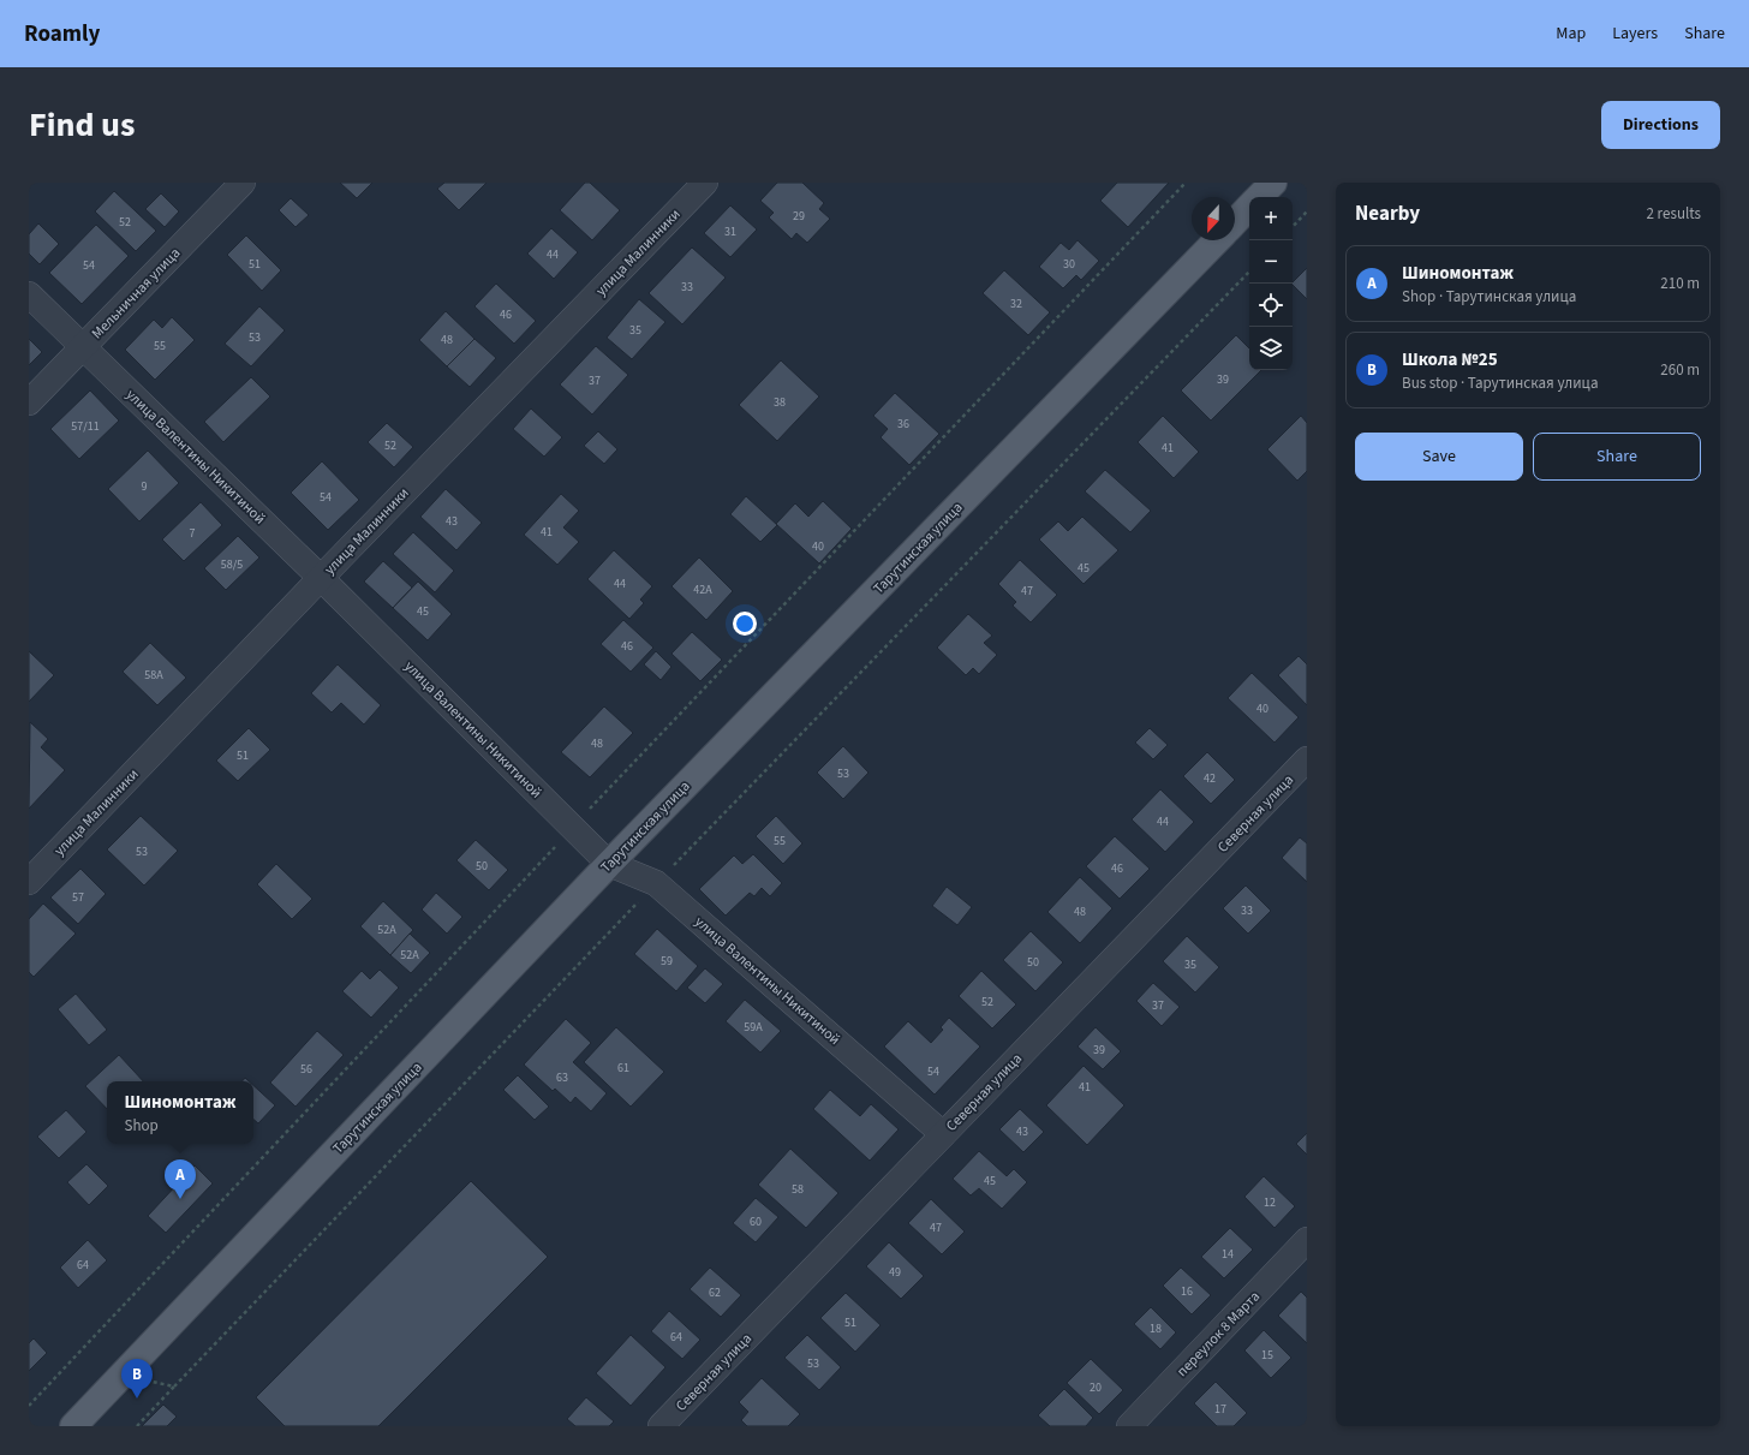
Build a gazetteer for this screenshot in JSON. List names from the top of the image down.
{
  "streets": {
    "main road": ["Тарутинская улица"],
    "street": [
      "улица Малинники",
      "Мельничная улица",
      "улица Валентины Никитиной",
      "Северная улица",
      "переулок 8 Марта"
    ]
  },
  "crossings": [
    ["улица Малинники", "улица Валентины Никитиной"],
    ["Мельничная улица", "улица Валентины Никитиной"],
    ["улица Валентины Никитиной", "Тарутинская улица"],
    ["улица Валентины Никитиной", "Северная улица"]
  ],
  "house_numbers": [
    "29",
    "52",
    "31",
    "44",
    "51",
    "30",
    "54",
    "33",
    "32",
    "46",
    "35",
    "53",
    "48",
    "55",
    "39",
    "37",
    "38",
    "36",
    "57/11",
    "52",
    "41",
    "9",
    "54",
    "43",
    "41",
    "7",
    "40",
    "58/5",
    "45",
    "44",
    "42А",
    "47",
    "45",
    "46",
    "58А",
    "40",
    "48",
    "51",
    "53",
    "42",
    "44",
    "55",
    "53",
    "50",
    "46",
    "57",
    "33",
    "48",
    "52А",
    "52А",
    "59",
    "50",
    "35",
    "52",
    "37",
    "59А",
    "39",
    "61",
    "56",
    "54",
    "63",
    "41",
    "43",
    "45",
    "58",
    "12",
    "60",
    "47",
    "14",
    "64",
    "49",
    "16",
    "62",
    "51",
    "18",
    "64",
    "15",
    "53",
    "20",
    "17"
  ],
  "north": "bottom",
  "page": {
    "header": "Roamly",
    "nav": ["Map", "Layers", "Share"],
    "title": "Find us",
    "buttons": [
      "Directions",
      ["Save", "Share"]
    ],
    "heading": ["Nearby", "2 results"],
    "map_buttons": ["+", "−"],
    "list": [
      {
        "mark": "A",
        "name": "Шиномонтаж",
        "note": "Shop · Тарутинская улица",
        "value": "210 m"
      },
      {
        "mark": "B",
        "name": "Школа №25",
        "note": "Bus stop · Тарутинская улица",
        "value": "260 m"
      }
    ],
    "popup": ["Шиномонтаж", "Shop"],
    "pins": ["A", "B"]
  }
}
